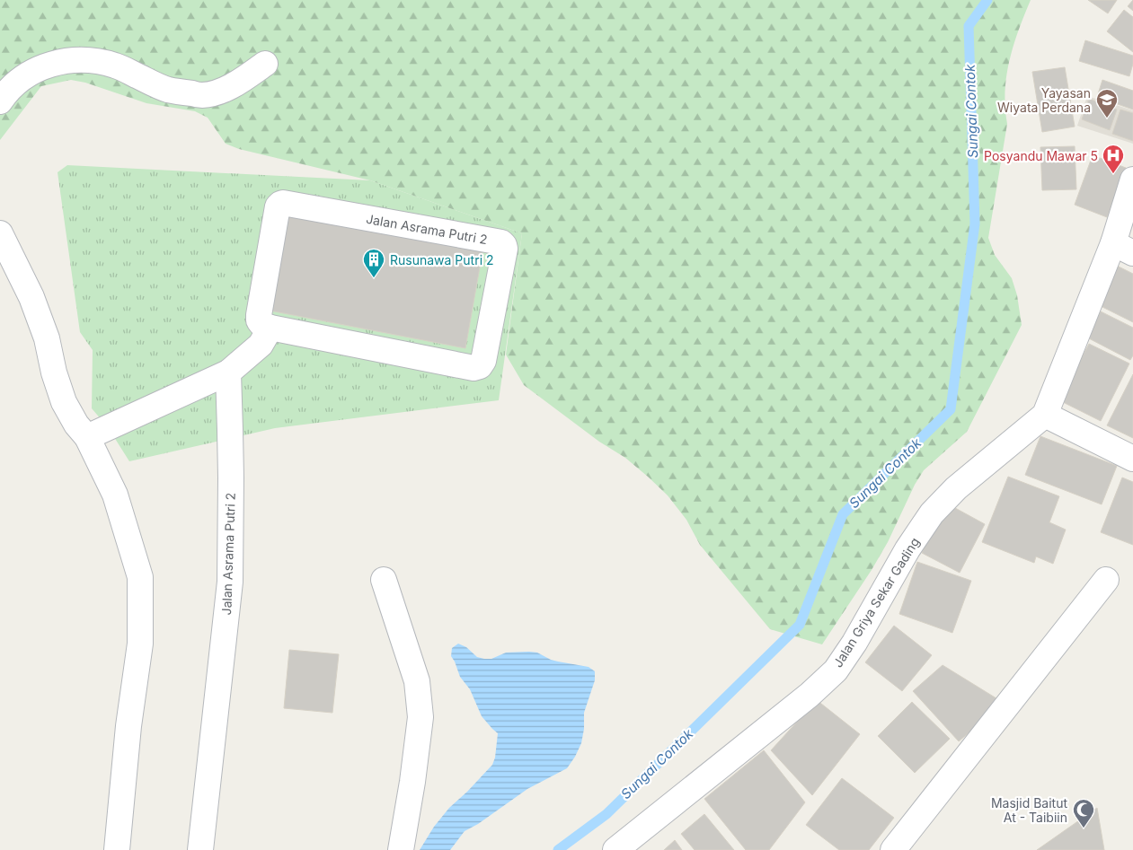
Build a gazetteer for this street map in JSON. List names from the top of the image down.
{
  "streets": {
    "street": ["Jalan Asrama Putri 2", "Jalan Griya Sekar Gading"]
  },
  "water": ["Sungai Contok"],
  "places": {
    "school or university": ["Yayasan Wiyata Perdana"],
    "hospital": ["Posyandu Mawar 5"],
    "building": ["Rusunawa Putri 2"],
    "mosque": ["Masjid Baitut At - Taibiin"]
  }
}
